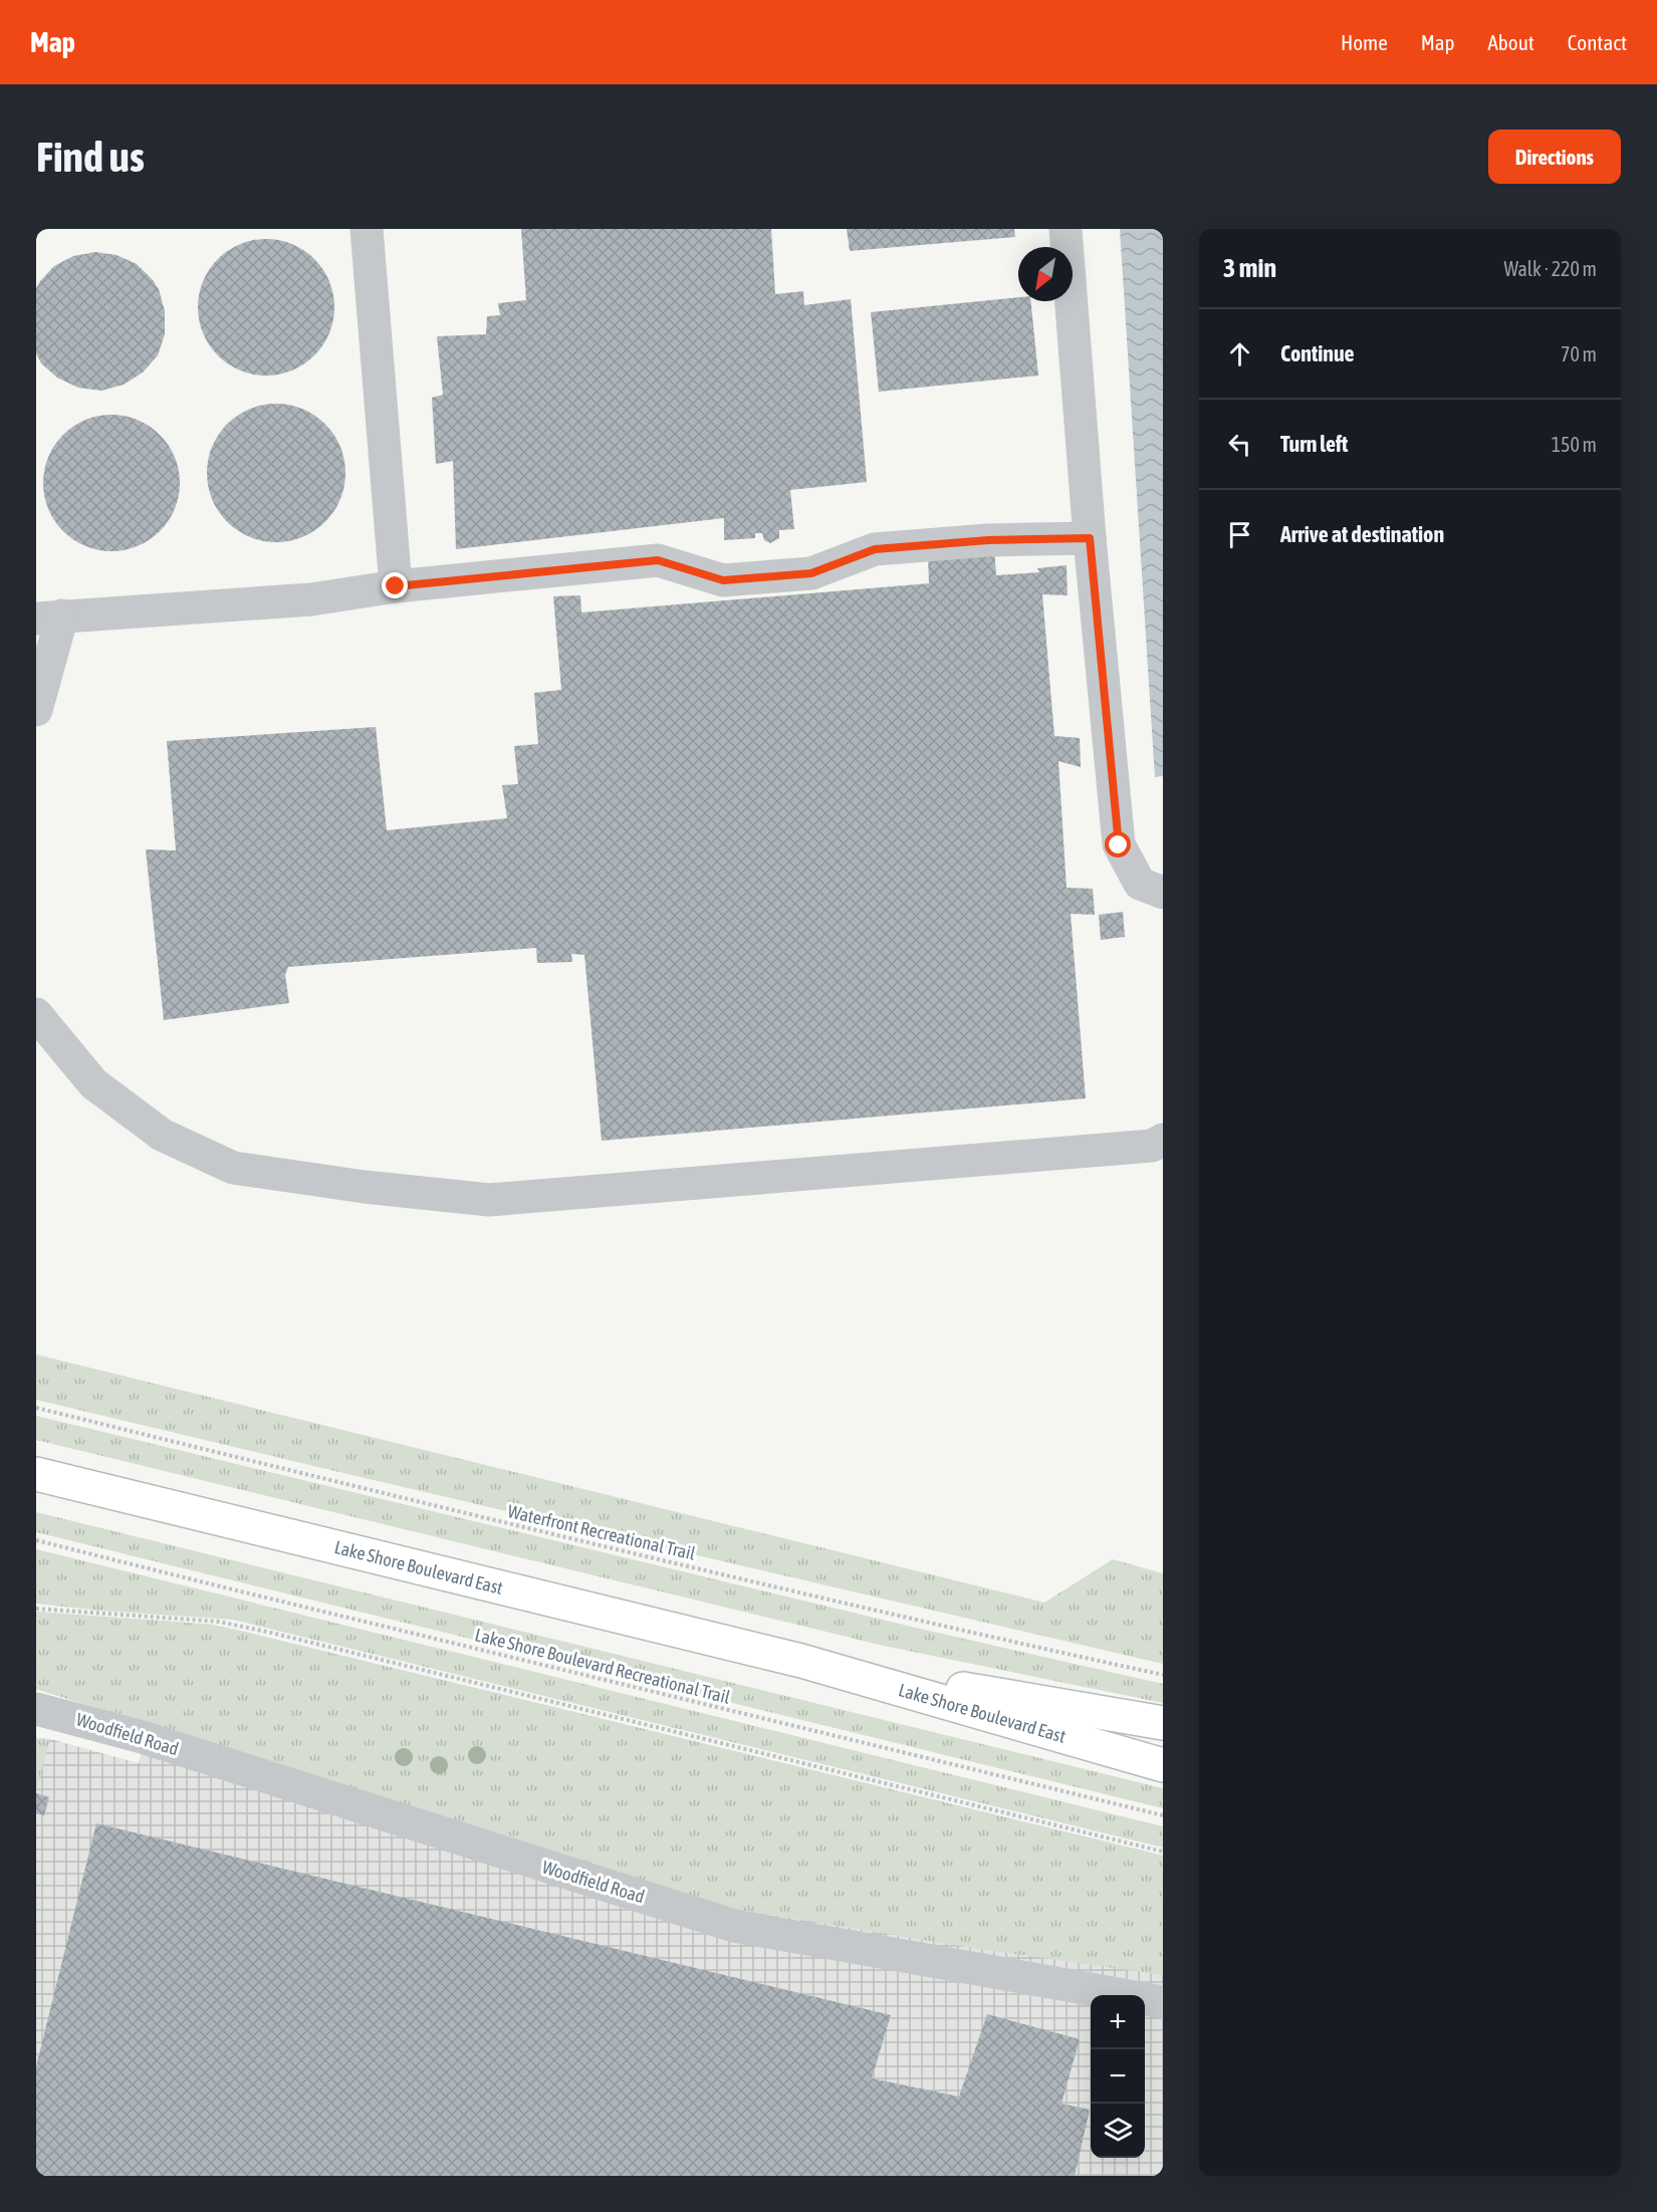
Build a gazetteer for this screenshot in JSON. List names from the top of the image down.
{
  "streets": {
    "highway": ["Lake Shore Boulevard East"],
    "street": ["Woodfield Road"],
    "path": ["Waterfront Recreational Trail", "Lake Shore Boulevard Recreational Trail"]
  },
  "north": "bottom left",
  "page": {
    "header": "Map",
    "nav": [
      "Home",
      "Map",
      "About",
      "Contact"
    ],
    "buttons": "Directions",
    "title": "Find us",
    "heading": ["3 min", "Walk · 220 m"],
    "list": [
      ["Continue", "70 m"],
      ["Turn left", "150 m"],
      "Arrive at destination"
    ],
    "map_buttons": ["+", "−"]
  }
}
